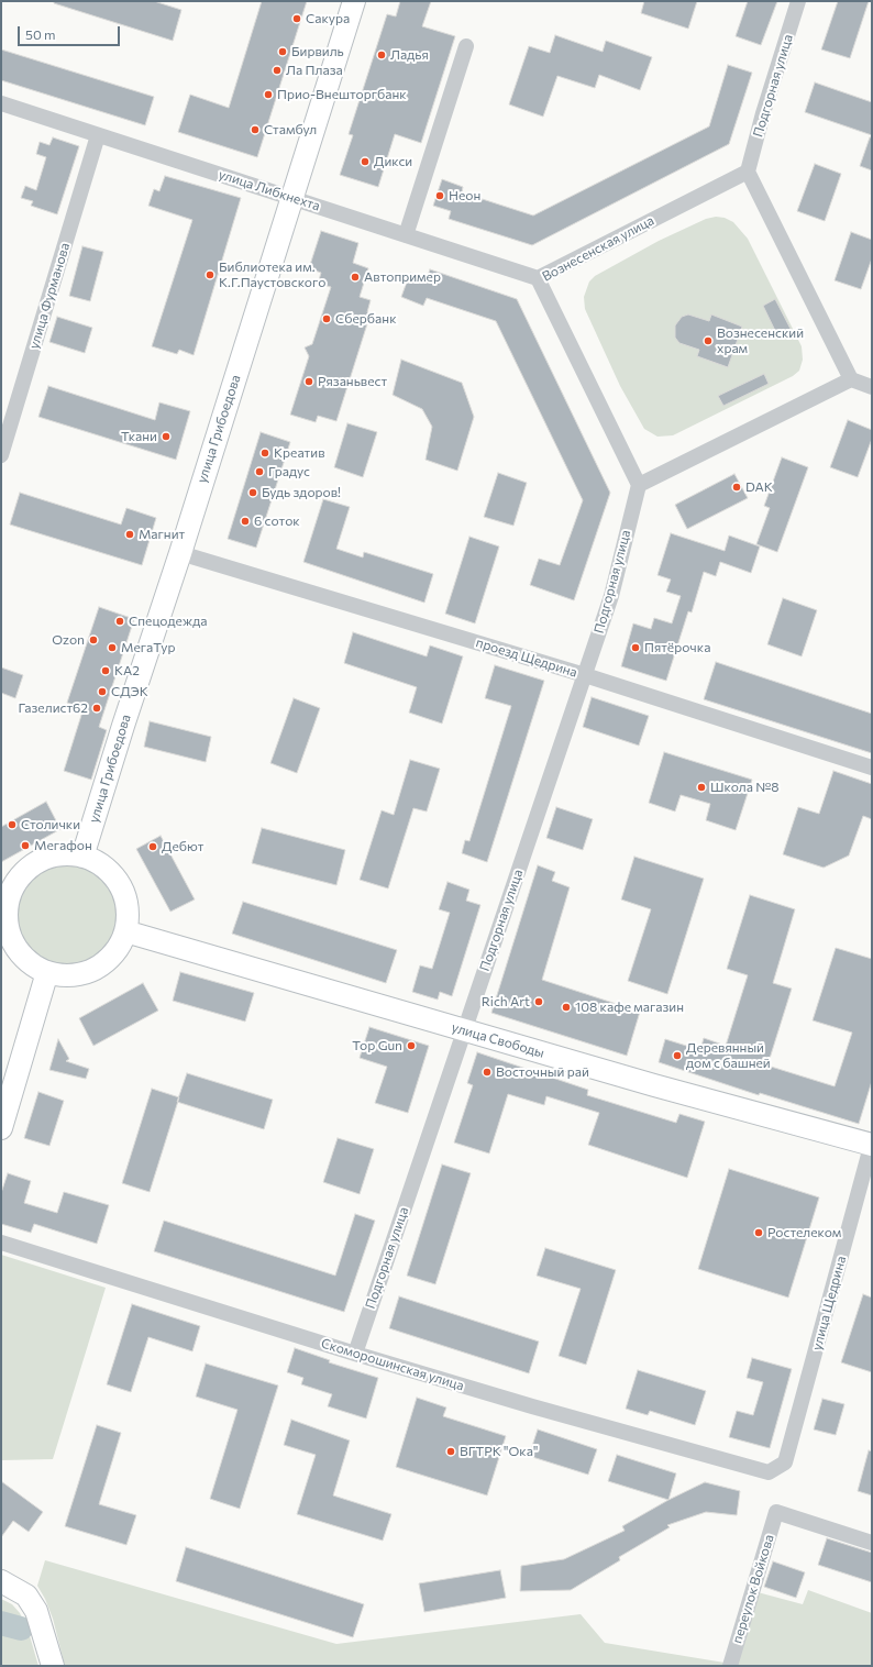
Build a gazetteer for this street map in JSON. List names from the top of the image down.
{
  "streets": {
    "main road": ["улица Грибоедова", "улица Свободы"],
    "street": [
      "Подгорная улица",
      "улица Либкнехта",
      "Вознесенская улица",
      "улица Фурманова",
      "проезд Щедрина",
      "улица Щедрина",
      "Скоморошинская улица",
      "переулок Войкова"
    ]
  },
  "crossings": [
    ["Подгорная улица", "Вознесенская улица"],
    ["Подгорная улица", "проезд Щедрина"],
    ["Подгорная улица", "улица Свободы"],
    ["Подгорная улица", "Скоморошинская улица"],
    ["улица Либкнехта", "Вознесенская улица"],
    ["улица Либкнехта", "улица Фурманова"],
    ["улица Либкнехта", "улица Грибоедова"],
    ["улица Грибоедова", "проезд Щедрина"],
    ["улица Грибоедова", "улица Свободы"],
    ["улица Свободы", "улица Щедрина"],
    ["улица Щедрина", "Скоморошинская улица"]
  ],
  "places": [
    "Сакура",
    "Бирвиль",
    "Ладья",
    "Ла Плаза",
    "Прио-Внешторгбанк",
    "Стамбул",
    "Дикси",
    "Неон",
    "Библиотека им. К.Г.Паустовского",
    "Автопример",
    "Сбербанк",
    "Вознесенский храм",
    "Рязаньвест",
    "Ткани",
    "Креатив",
    "Градус",
    "DAK",
    "Будь здоров!",
    "6 соток",
    "Магнит",
    "Спецодежда",
    "Ozon",
    "МегаТур",
    "Пятёрочка",
    "КА2",
    "СДЭК",
    "Газелист62",
    "Школа №8",
    "Столички",
    "Мегафон",
    "Дебют",
    "Rich Art",
    "108 кафе магазин",
    "Top Gun",
    "Деревянный дом с башней",
    "Восточный рай",
    "Ростелеком",
    "ВГТРК \"Ока\""
  ],
  "scale_bar": "50 m"
}
